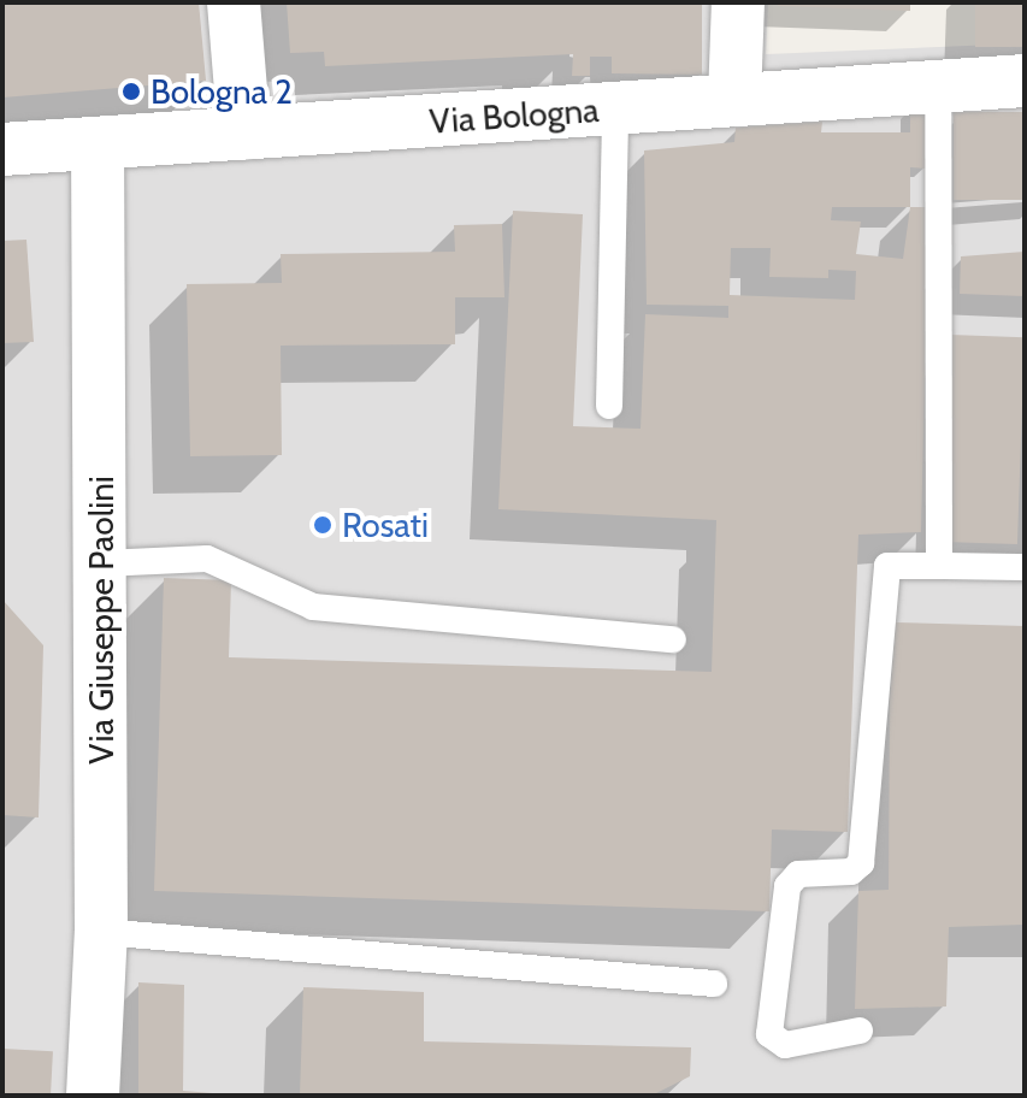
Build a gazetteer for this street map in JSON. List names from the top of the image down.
{
  "streets": {
    "street": ["Via Bologna", "Via Giuseppe Paolini"]
  },
  "crossings": [
    ["Via Bologna", "Via Giuseppe Paolini"]
  ],
  "places": ["Bologna 2", "Rosati"]
}
